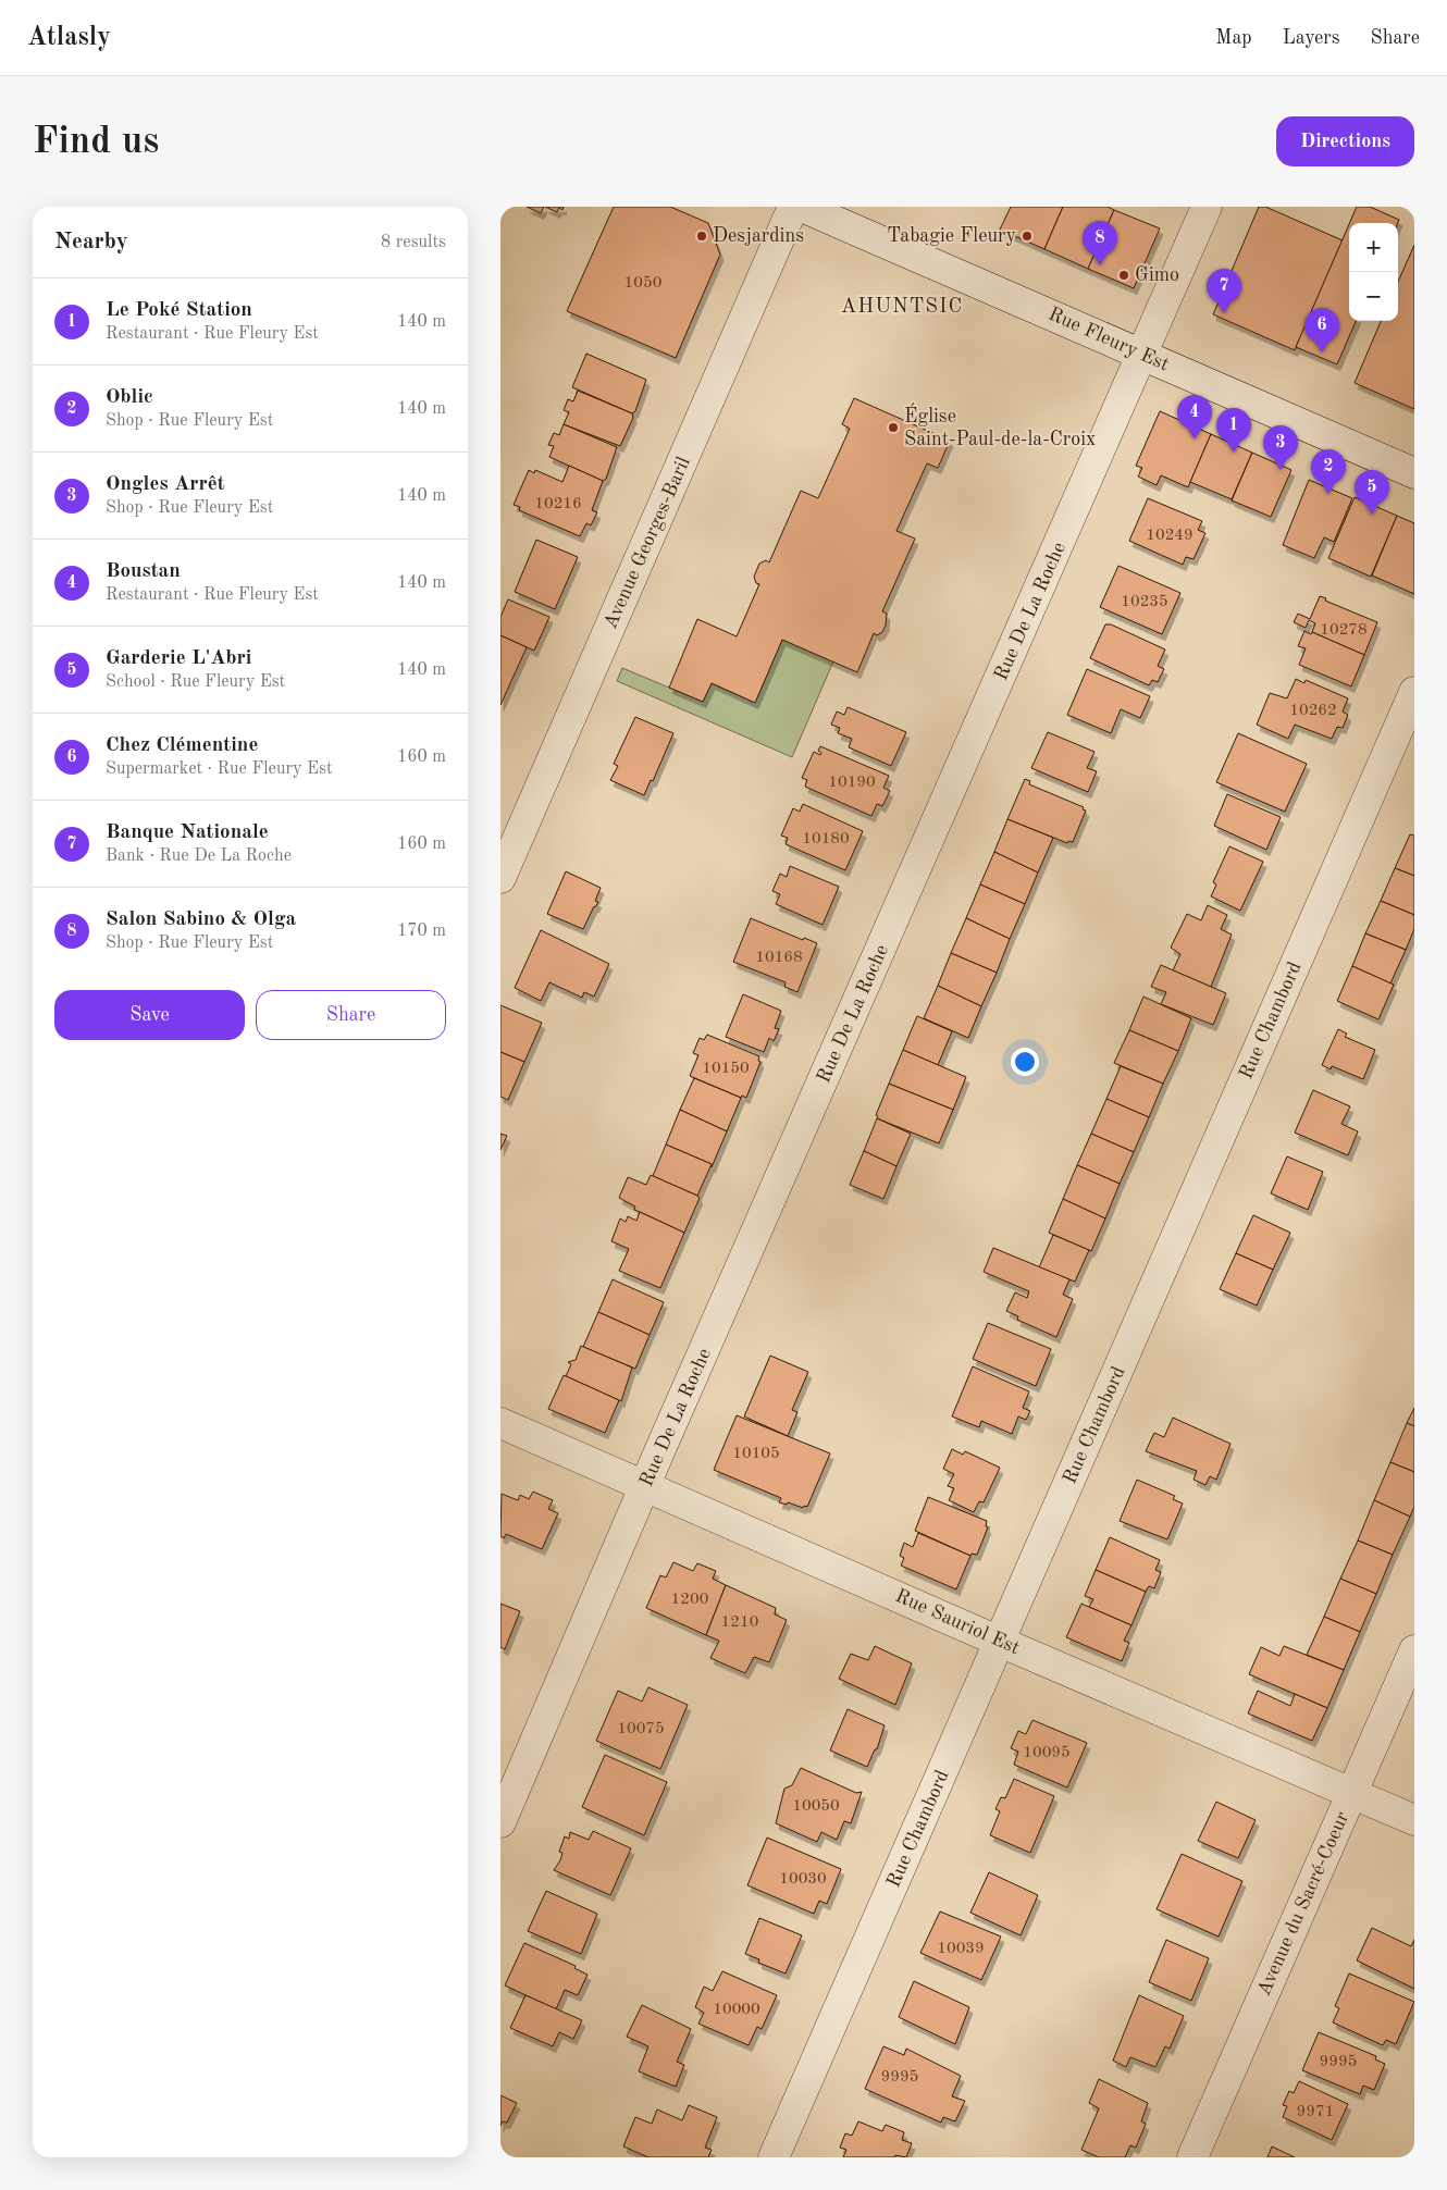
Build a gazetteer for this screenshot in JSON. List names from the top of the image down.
{
  "streets": {
    "street": [
      "Rue Fleury Est",
      "Avenue Georges-Baril",
      "Rue De La Roche",
      "Rue Chambord",
      "Rue Sauriol Est",
      "Avenue du Sacré-Coeur"
    ]
  },
  "crossings": [
    ["Rue Fleury Est", "Rue De La Roche"],
    ["Rue De La Roche", "Rue Sauriol Est"],
    ["Rue Chambord", "Rue Sauriol Est"],
    ["Rue Sauriol Est", "Avenue du Sacré-Coeur"]
  ],
  "districts": ["AHUNTSIC"],
  "places": [
    "Desjardins",
    "Tabagie Fleury",
    "Gimo",
    "Église Saint-Paul-de-la-Croix"
  ],
  "house_numbers": [
    "1050",
    "10216",
    "10249",
    "10235",
    "10278",
    "10262",
    "10190",
    "10180",
    "10168",
    "10150",
    "10105",
    "1200",
    "1210",
    "10075",
    "10095",
    "10050",
    "10030",
    "10039",
    "10000",
    "9995",
    "9995",
    "9971"
  ],
  "page": {
    "header": "Atlasly",
    "nav": ["Map", "Layers", "Share"],
    "buttons": [
      "Directions",
      ["Save", "Share"]
    ],
    "title": "Find us",
    "heading": ["Nearby", "8 results"],
    "pins": [
      "8",
      "7",
      "6",
      "4",
      "1",
      "3",
      "2",
      "5"
    ],
    "map_buttons": ["+", "−"],
    "list": [
      {
        "mark": "1",
        "name": "Le Poké Station",
        "note": "Restaurant · Rue Fleury Est",
        "value": "140 m"
      },
      {
        "mark": "2",
        "name": "Oblic",
        "note": "Shop · Rue Fleury Est",
        "value": "140 m"
      },
      {
        "mark": "3",
        "name": "Ongles Arrêt",
        "note": "Shop · Rue Fleury Est",
        "value": "140 m"
      },
      {
        "mark": "4",
        "name": "Boustan",
        "note": "Restaurant · Rue Fleury Est",
        "value": "140 m"
      },
      {
        "mark": "5",
        "name": "Garderie L'Abri",
        "note": "School · Rue Fleury Est",
        "value": "140 m"
      },
      {
        "mark": "6",
        "name": "Chez Clémentine",
        "note": "Supermarket · Rue Fleury Est",
        "value": "160 m"
      },
      {
        "mark": "7",
        "name": "Banque Nationale",
        "note": "Bank · Rue De La Roche",
        "value": "160 m"
      },
      {
        "mark": "8",
        "name": "Salon Sabino & Olga",
        "note": "Shop · Rue Fleury Est",
        "value": "170 m"
      }
    ]
  }
}
